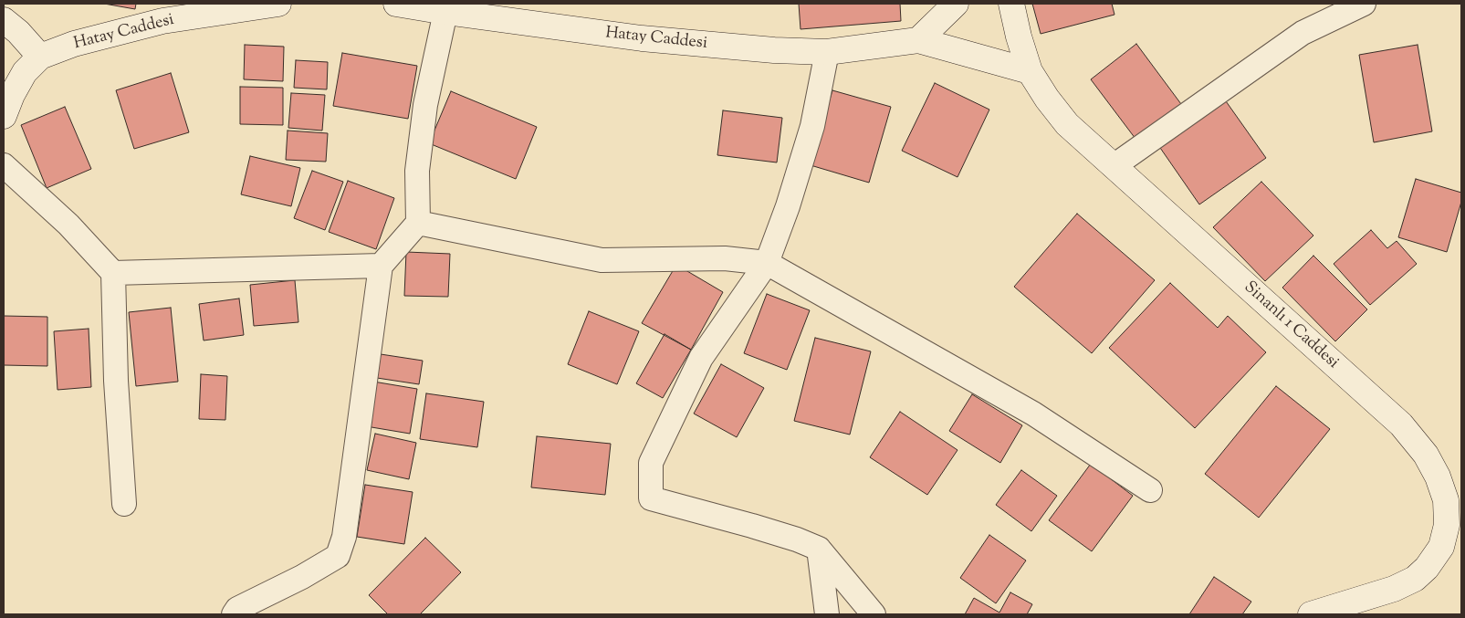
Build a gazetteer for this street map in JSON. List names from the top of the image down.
{
  "streets": {
    "street": ["Hatay Caddesi", "Sinanlı 1 Caddesi"]
  },
  "crossings": [
    ["Hatay Caddesi", "Sinanlı 1 Caddesi"]
  ]
}
